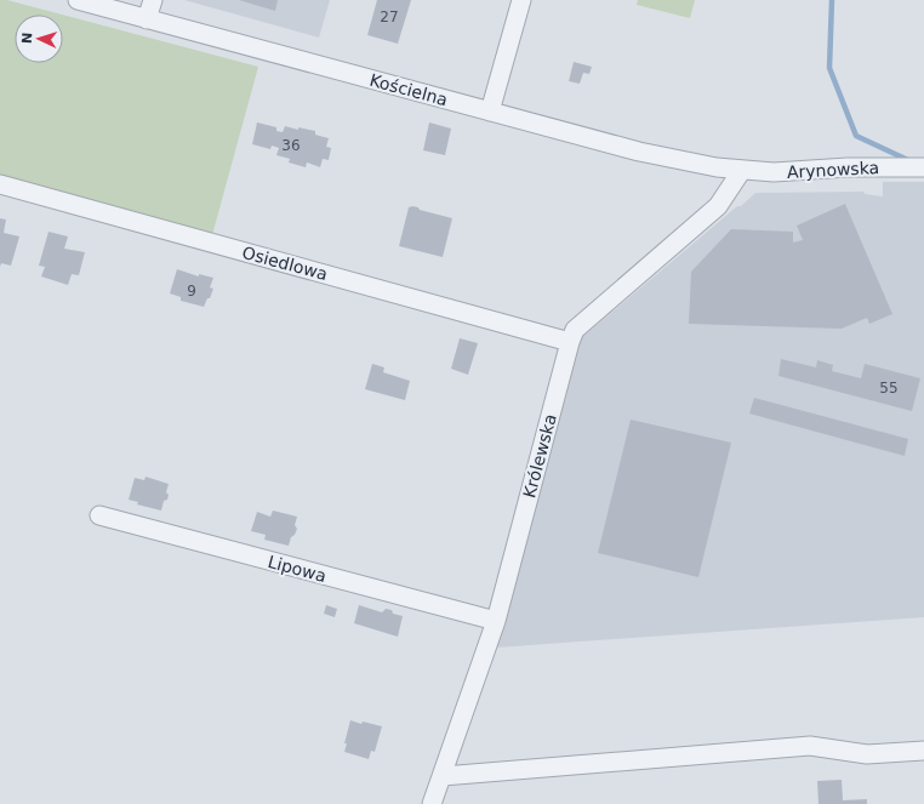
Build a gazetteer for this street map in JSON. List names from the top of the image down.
{
  "streets": {
    "street": [
      "Kościelna",
      "Arynowska",
      "Osiedlowa",
      "Królewska",
      "Lipowa"
    ]
  },
  "crossings": [
    ["Kościelna", "Arynowska"],
    ["Kościelna", "Królewska"],
    ["Arynowska", "Królewska"],
    ["Osiedlowa", "Królewska"],
    ["Królewska", "Lipowa"]
  ],
  "house_numbers": [
    "27",
    "36",
    "9",
    "55"
  ],
  "north": "left"
}
